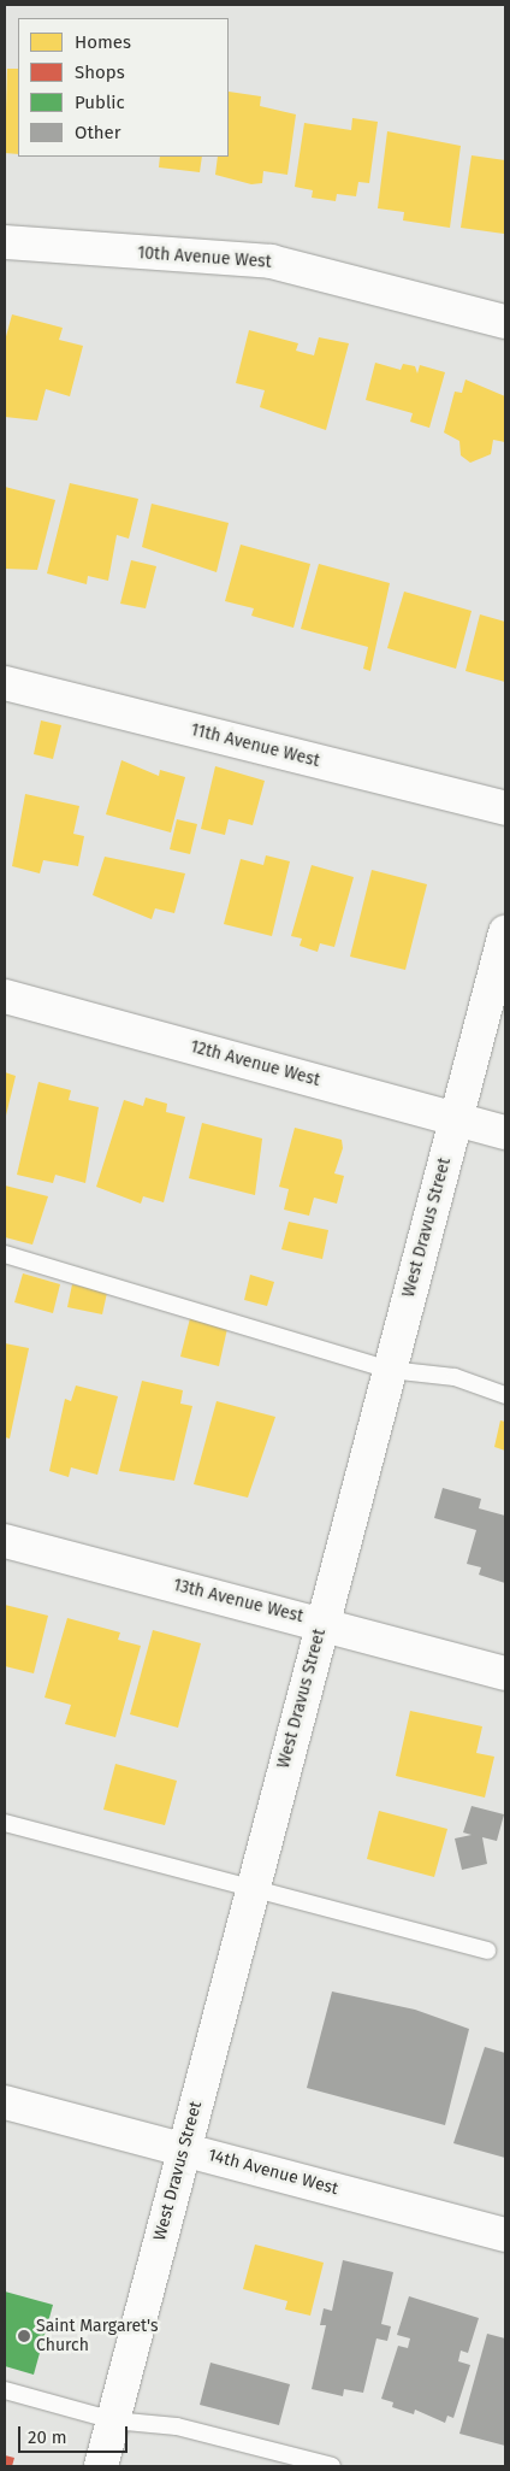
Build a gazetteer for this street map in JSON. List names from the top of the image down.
{
  "streets": {
    "street": [
      "10th Avenue West",
      "11th Avenue West",
      "12th Avenue West",
      "West Dravus Street",
      "13th Avenue West",
      "14th Avenue West"
    ]
  },
  "crossings": [
    ["12th Avenue West", "West Dravus Street"],
    ["West Dravus Street", "13th Avenue West"],
    ["West Dravus Street", "14th Avenue West"]
  ],
  "places": ["Saint Margaret's Church"],
  "legend": [
    "Homes",
    "Shops",
    "Public",
    "Other"
  ],
  "scale_bar": "20 m"
}
